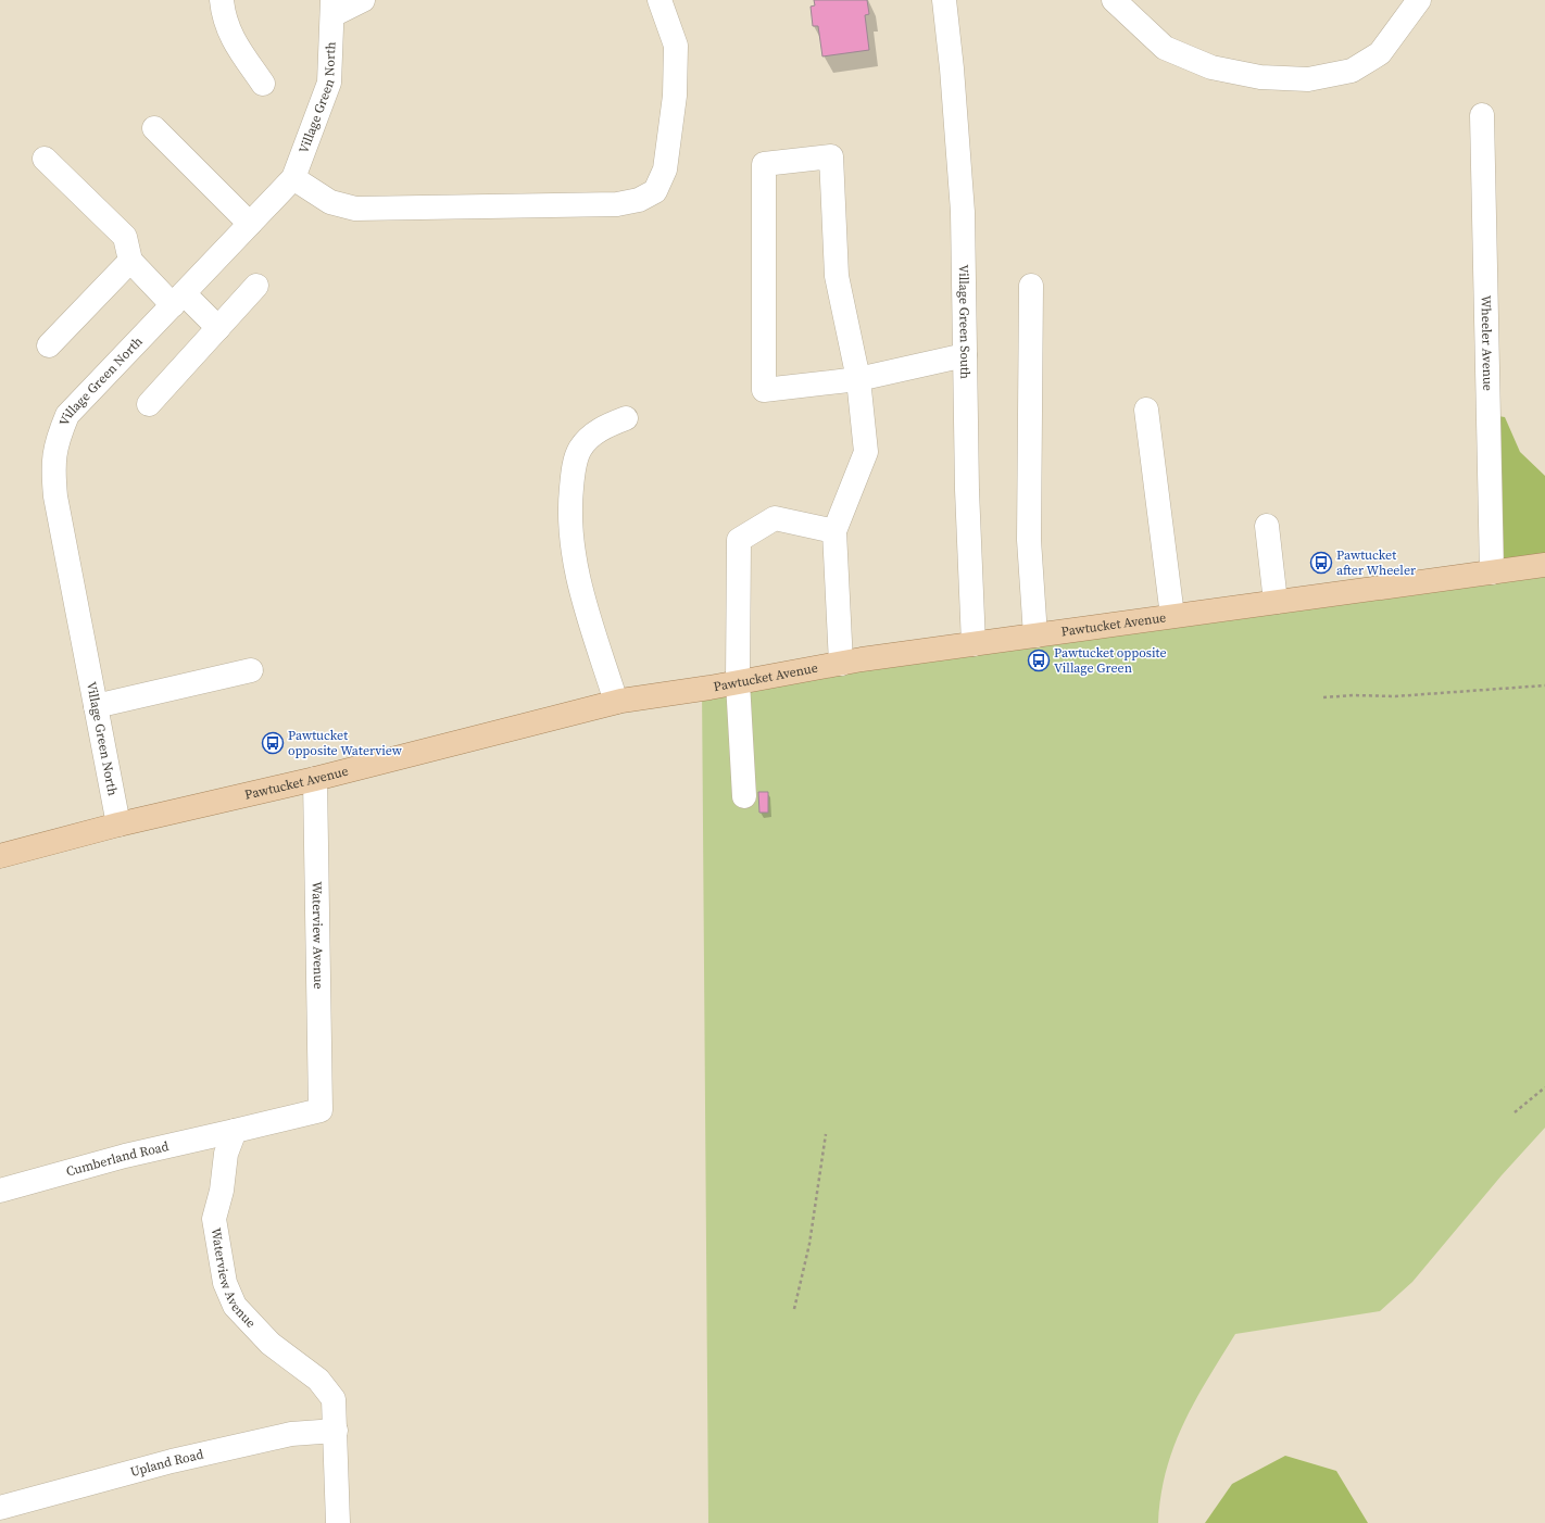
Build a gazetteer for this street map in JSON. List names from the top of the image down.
{
  "streets": {
    "main road": ["Pawtucket Avenue"],
    "street": [
      "Village Green North",
      "Village Green South",
      "Wheeler Avenue",
      "Waterview Avenue",
      "Cumberland Road",
      "Upland Road"
    ]
  },
  "crossings": [
    ["Village Green North", "Pawtucket Avenue"],
    ["Village Green South", "Pawtucket Avenue"],
    ["Wheeler Avenue", "Pawtucket Avenue"],
    ["Pawtucket Avenue", "Waterview Avenue"],
    ["Waterview Avenue", "Cumberland Road"],
    ["Waterview Avenue", "Upland Road"]
  ],
  "places": {
    "bus stop": ["Pawtucket after Wheeler", "Pawtucket opposite Village Green", "Pawtucket opposite Waterview"]
  }
}
